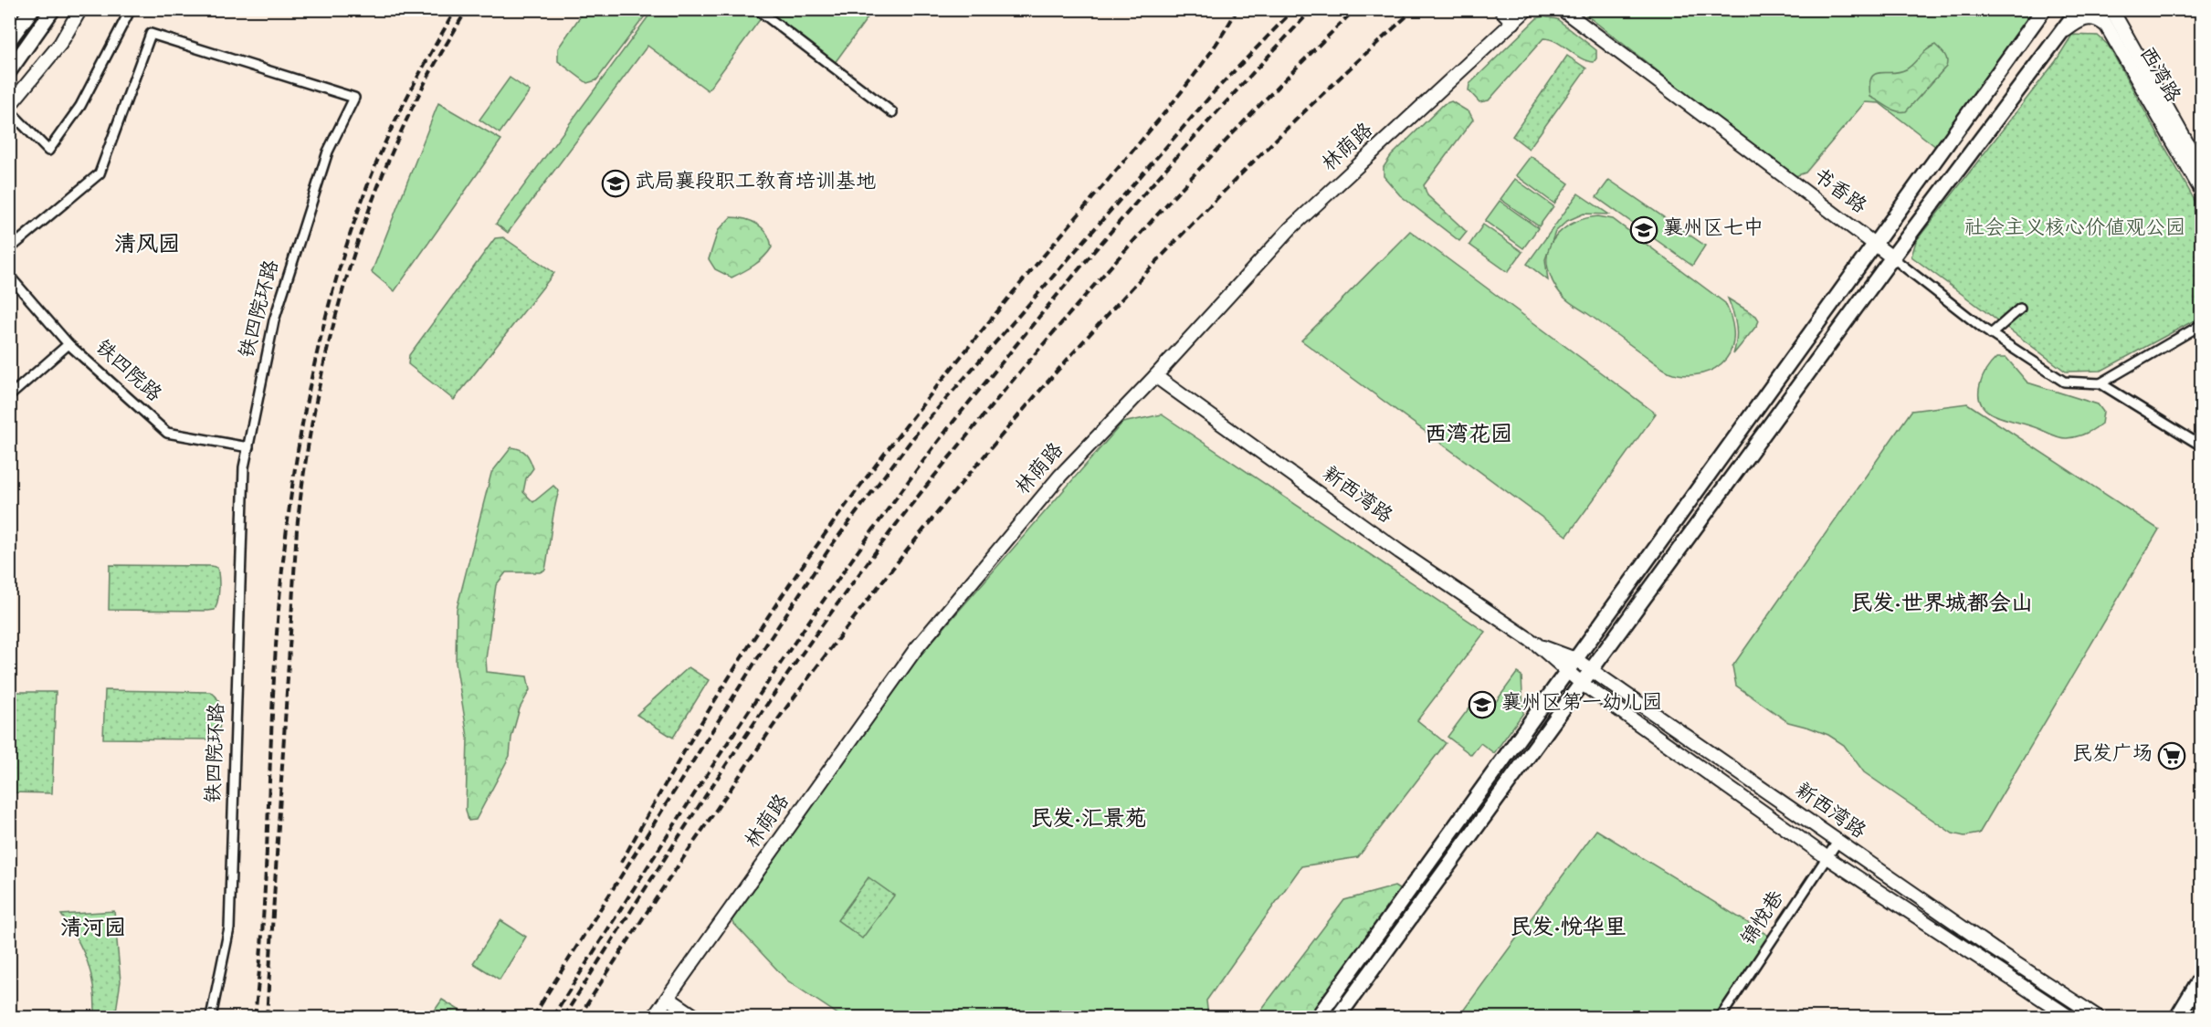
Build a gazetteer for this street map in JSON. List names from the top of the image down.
{
  "streets": {
    "street": [
      "西湾路",
      "林荫路",
      "书香路",
      "铁四院环路",
      "铁四院路",
      "新西湾路",
      "锦悦巷"
    ]
  },
  "crossings": [
    ["林荫路", "新西湾路"],
    ["铁四院环路", "铁四院路"],
    ["新西湾路", "锦悦巷"]
  ],
  "districts": [
    "清风园",
    "西湾花园",
    "民发·世界城都会山",
    "民发·汇景苑",
    "民发·悦华里",
    "清河园"
  ],
  "parks": ["社会主义核心价值观公园"],
  "places": {
    "school or university": ["武局襄段职工教育培训基地", "襄州区七中", "襄州区第一幼儿园"],
    "supermarket": ["民发广场"]
  }
}
